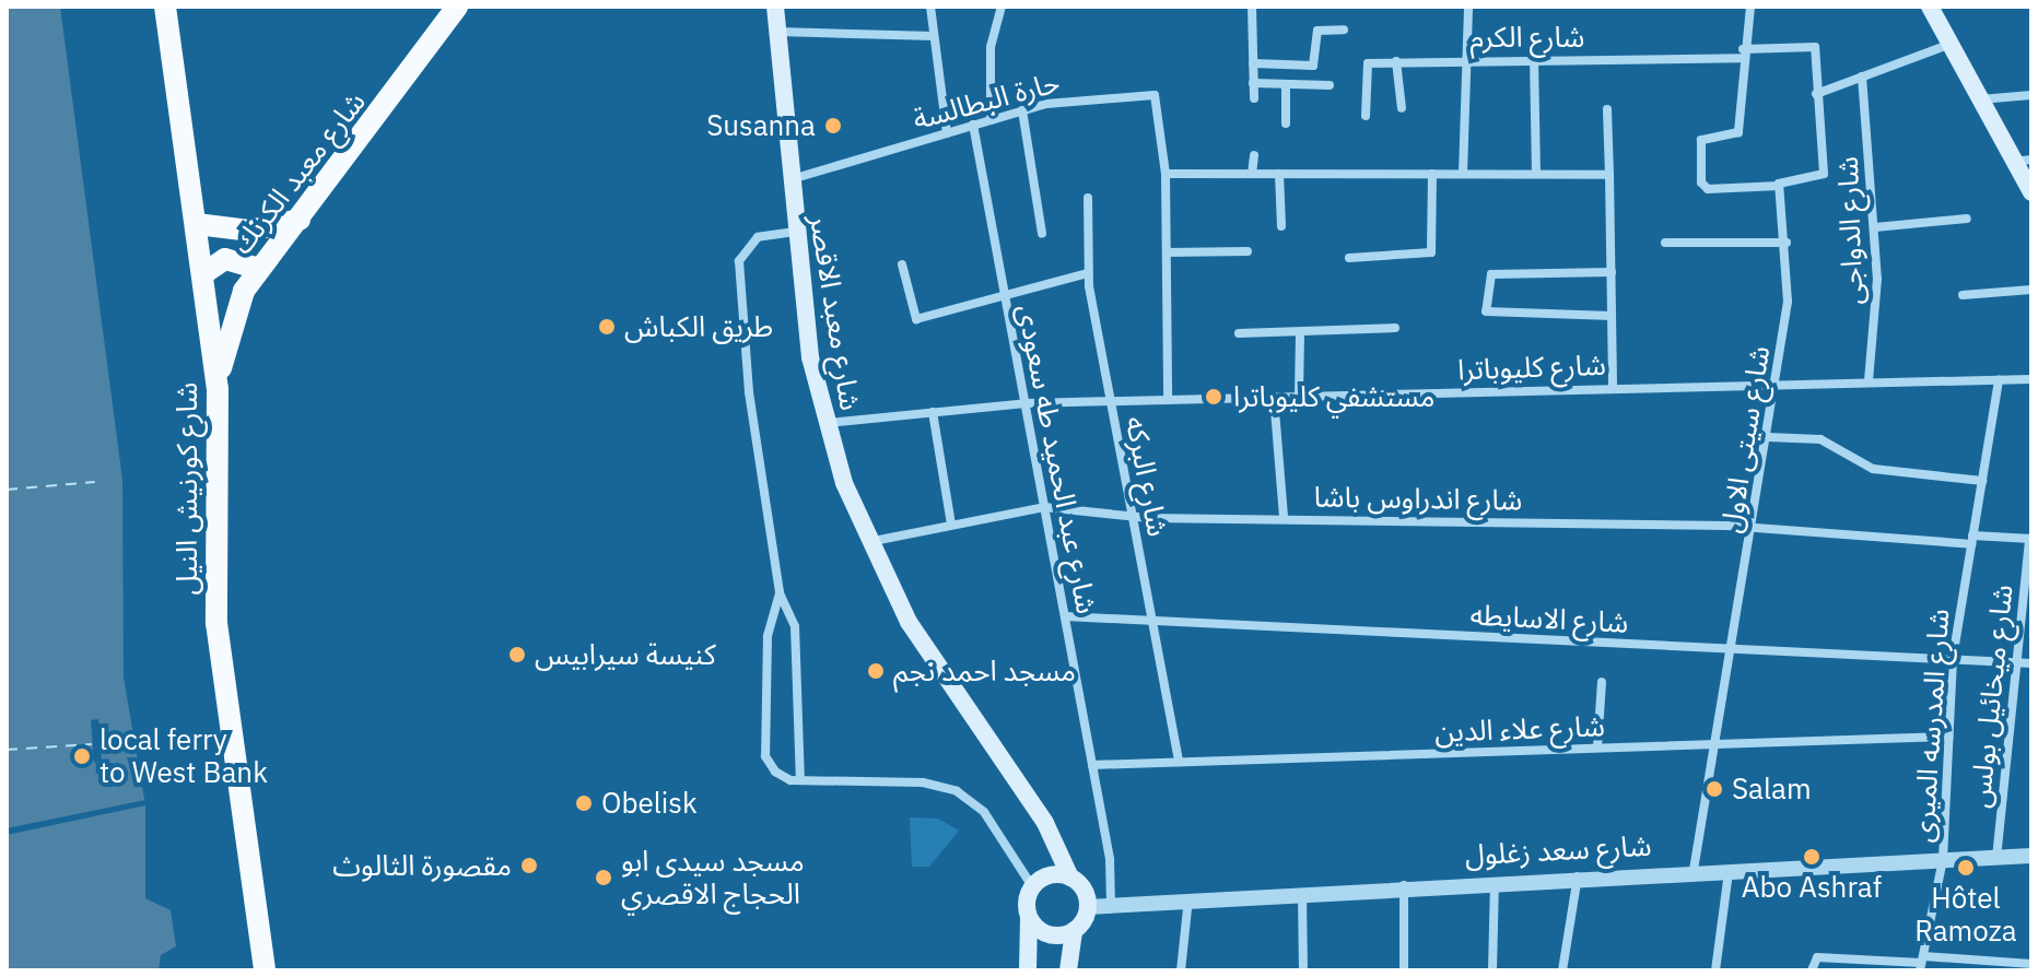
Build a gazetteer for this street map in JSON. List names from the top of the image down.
{
  "streets": {
    "main road": ["شارع معبد الكرنك", "شارع معبد الاقصر", "شارع كورنيش النيل"],
    "street": [
      "شارع الكرم",
      "حارة البطالسة",
      "شارع الدواجى",
      "شارع كليوباترا",
      "شارع سيتى الاول",
      "شارع عبد الحميد طه سعودى",
      "شارع البركه",
      "شارع اندراوس باشا",
      "شارع الاسايطه",
      "شارع ميخائيل بولس",
      "شارع المدرسه الميرى",
      "شارع علاء الدين",
      "شارع سعد زغلول"
    ]
  },
  "crossings": [
    ["حارة البطالسة", "شارع معبد الاقصر"],
    ["حارة البطالسة", "شارع كليوباترا"],
    ["حارة البطالسة", "شارع عبد الحميد طه سعودى"],
    ["شارع معبد الكرنك", "شارع كورنيش النيل"],
    ["شارع الدواجى", "شارع كليوباترا"],
    ["شارع معبد الاقصر", "شارع كليوباترا"],
    ["شارع معبد الاقصر", "شارع اندراوس باشا"],
    ["شارع معبد الاقصر", "شارع سعد زغلول"],
    ["شارع كليوباترا", "شارع سيتى الاول"],
    ["شارع كليوباترا", "شارع عبد الحميد طه سعودى"],
    ["شارع كليوباترا", "شارع البركه"],
    ["شارع كليوباترا", "شارع المدرسه الميرى"],
    ["شارع سيتى الاول", "شارع اندراوس باشا"],
    ["شارع سيتى الاول", "شارع الاسايطه"],
    ["شارع سيتى الاول", "شارع علاء الدين"],
    ["شارع سيتى الاول", "شارع سعد زغلول"],
    ["شارع عبد الحميد طه سعودى", "شارع اندراوس باشا"],
    ["شارع عبد الحميد طه سعودى", "شارع الاسايطه"],
    ["شارع عبد الحميد طه سعودى", "شارع علاء الدين"],
    ["شارع عبد الحميد طه سعودى", "شارع سعد زغلول"],
    ["شارع البركه", "شارع اندراوس باشا"],
    ["شارع البركه", "شارع الاسايطه"],
    ["شارع البركه", "شارع علاء الدين"],
    ["شارع اندراوس باشا", "شارع ميخائيل بولس"],
    ["شارع اندراوس باشا", "شارع المدرسه الميرى"],
    ["شارع الاسايطه", "شارع ميخائيل بولس"],
    ["شارع الاسايطه", "شارع المدرسه الميرى"],
    ["شارع ميخائيل بولس", "شارع سعد زغلول"],
    ["شارع المدرسه الميرى", "شارع علاء الدين"],
    ["شارع المدرسه الميرى", "شارع سعد زغلول"]
  ],
  "places": [
    "Susanna",
    "طريق الكباش",
    "مستشفي كليوباترا",
    "كنيسة سيرابيس",
    "مسجد احمد نجم",
    "local ferry to West Bank",
    "Salam",
    "Obelisk",
    "Abo Ashraf",
    "مقصورة الثالوث",
    "Hôtel Ramoza",
    "مسجد سيدى ابو الحجاج الاقصري"
  ]
}
